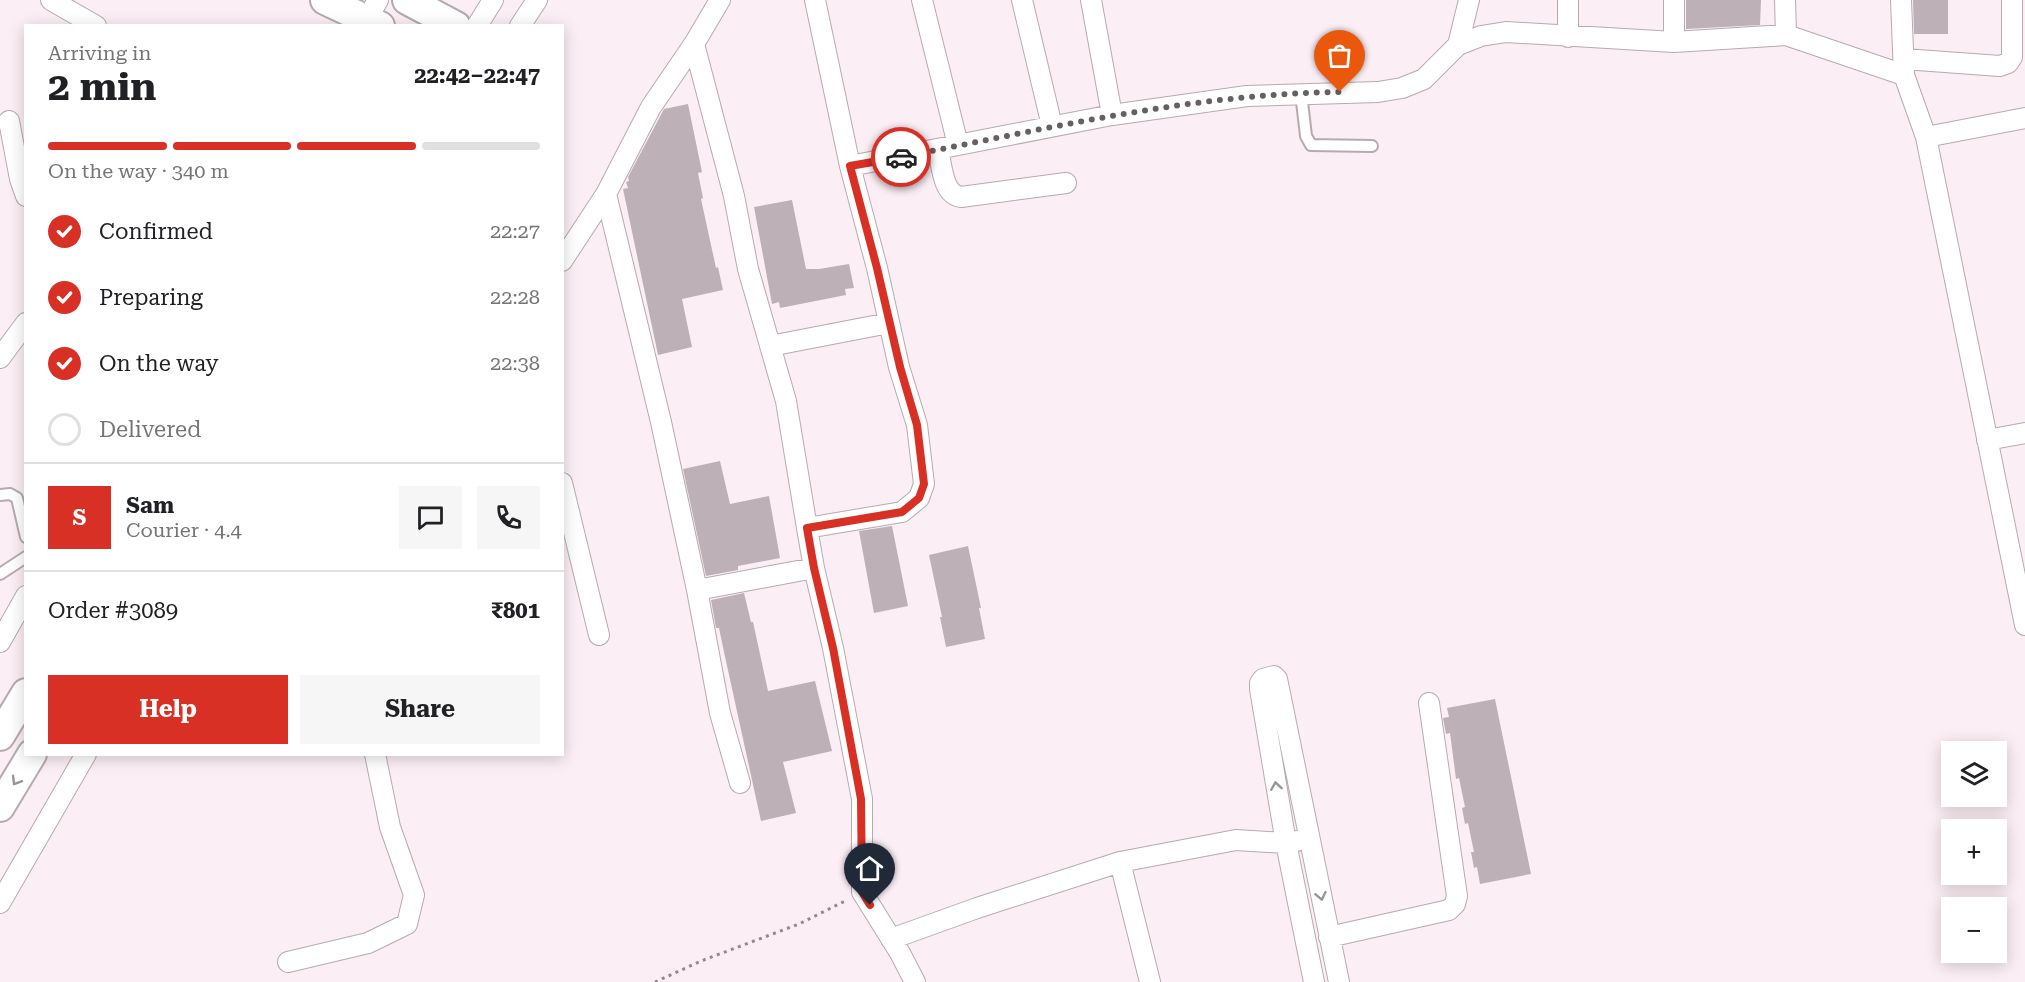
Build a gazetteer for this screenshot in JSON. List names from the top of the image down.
{
  "page": {
    "heading": ["2 min", "Arriving in", "22:42–22:47"],
    "panel": [
      "Sam",
      "Courier · 4.4",
      "Order #3089",
      "₹801"
    ],
    "bar": "On the way · 340 m",
    "list": [
      ["Confirmed", "22:27"],
      ["Preparing", "22:28"],
      ["On the way", "22:38"],
      "Delivered"
    ],
    "round": "S",
    "buttons": ["Help", "Share"],
    "map_buttons": ["+", "−"]
  }
}
